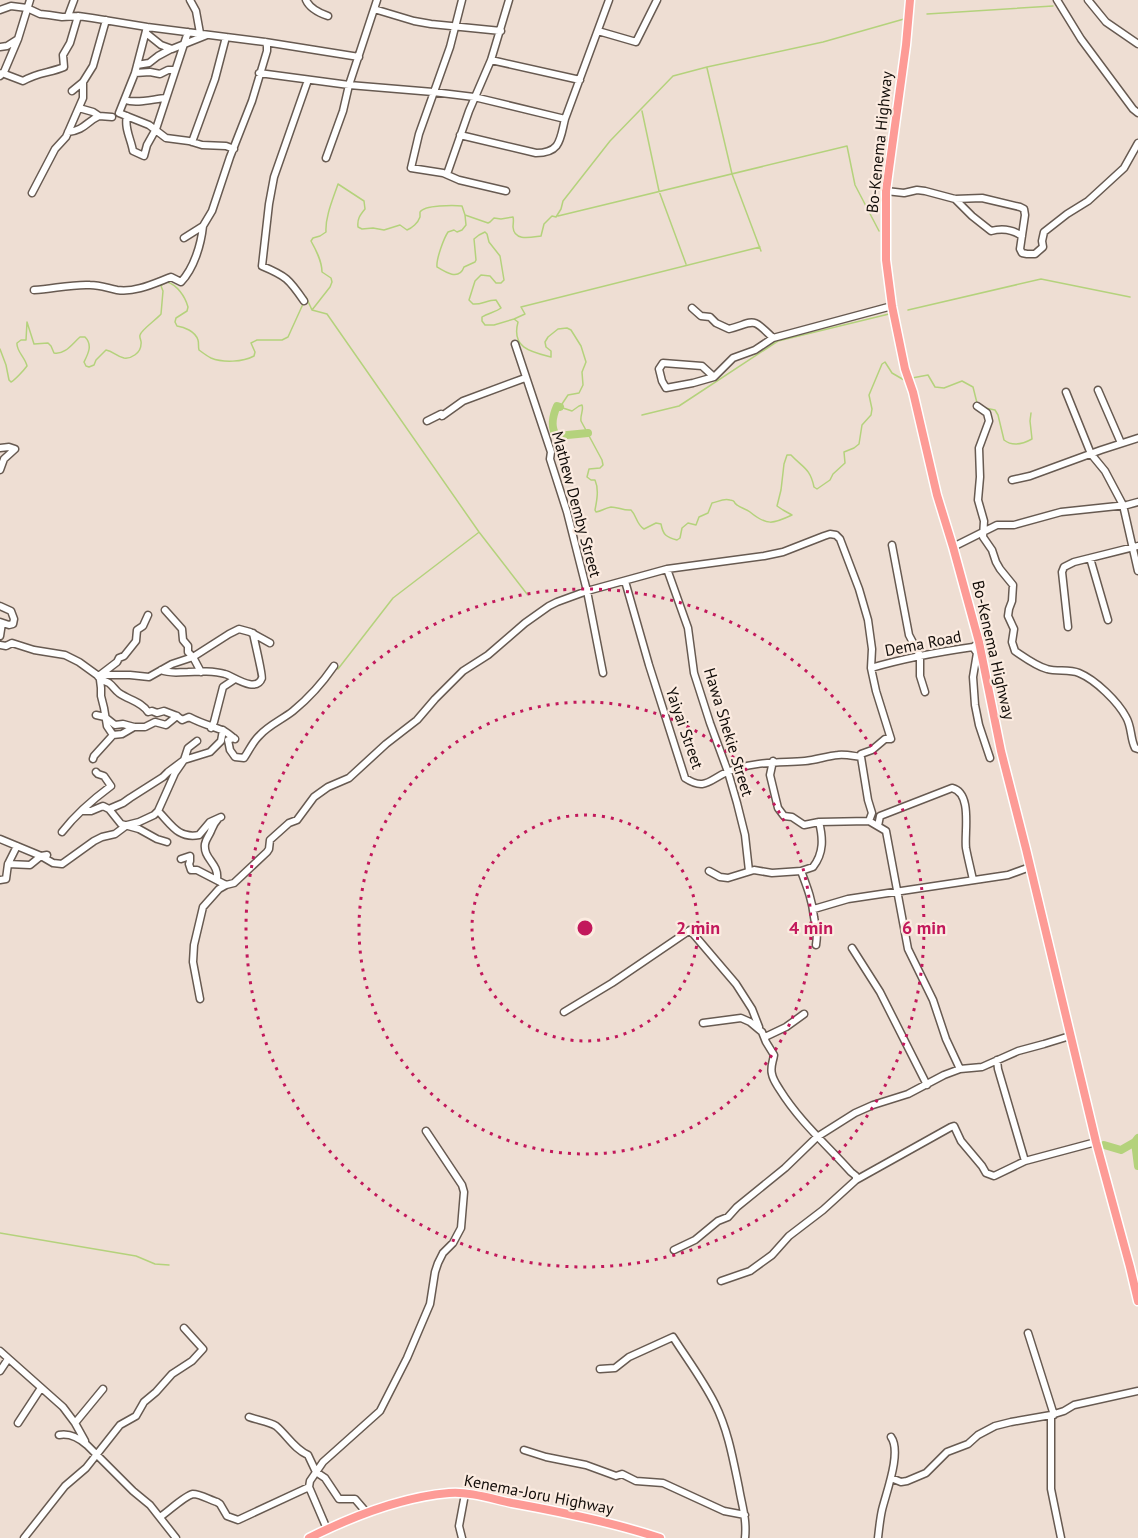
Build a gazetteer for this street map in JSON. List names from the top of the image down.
{
  "streets": {
    "highway": ["Bo-Kenema Highway", "Kenema-Joru Highway"],
    "street": [
      "Mathew Demby Street",
      "Dema Road",
      "Yaiyai Street",
      "Hawa Shekie Street"
    ]
  },
  "crossings": [
    ["Bo-Kenema Highway", "Dema Road"],
    ["Yaiyai Street", "Hawa Shekie Street"]
  ],
  "rings": ["2 min", "4 min", "6 min"]
}
